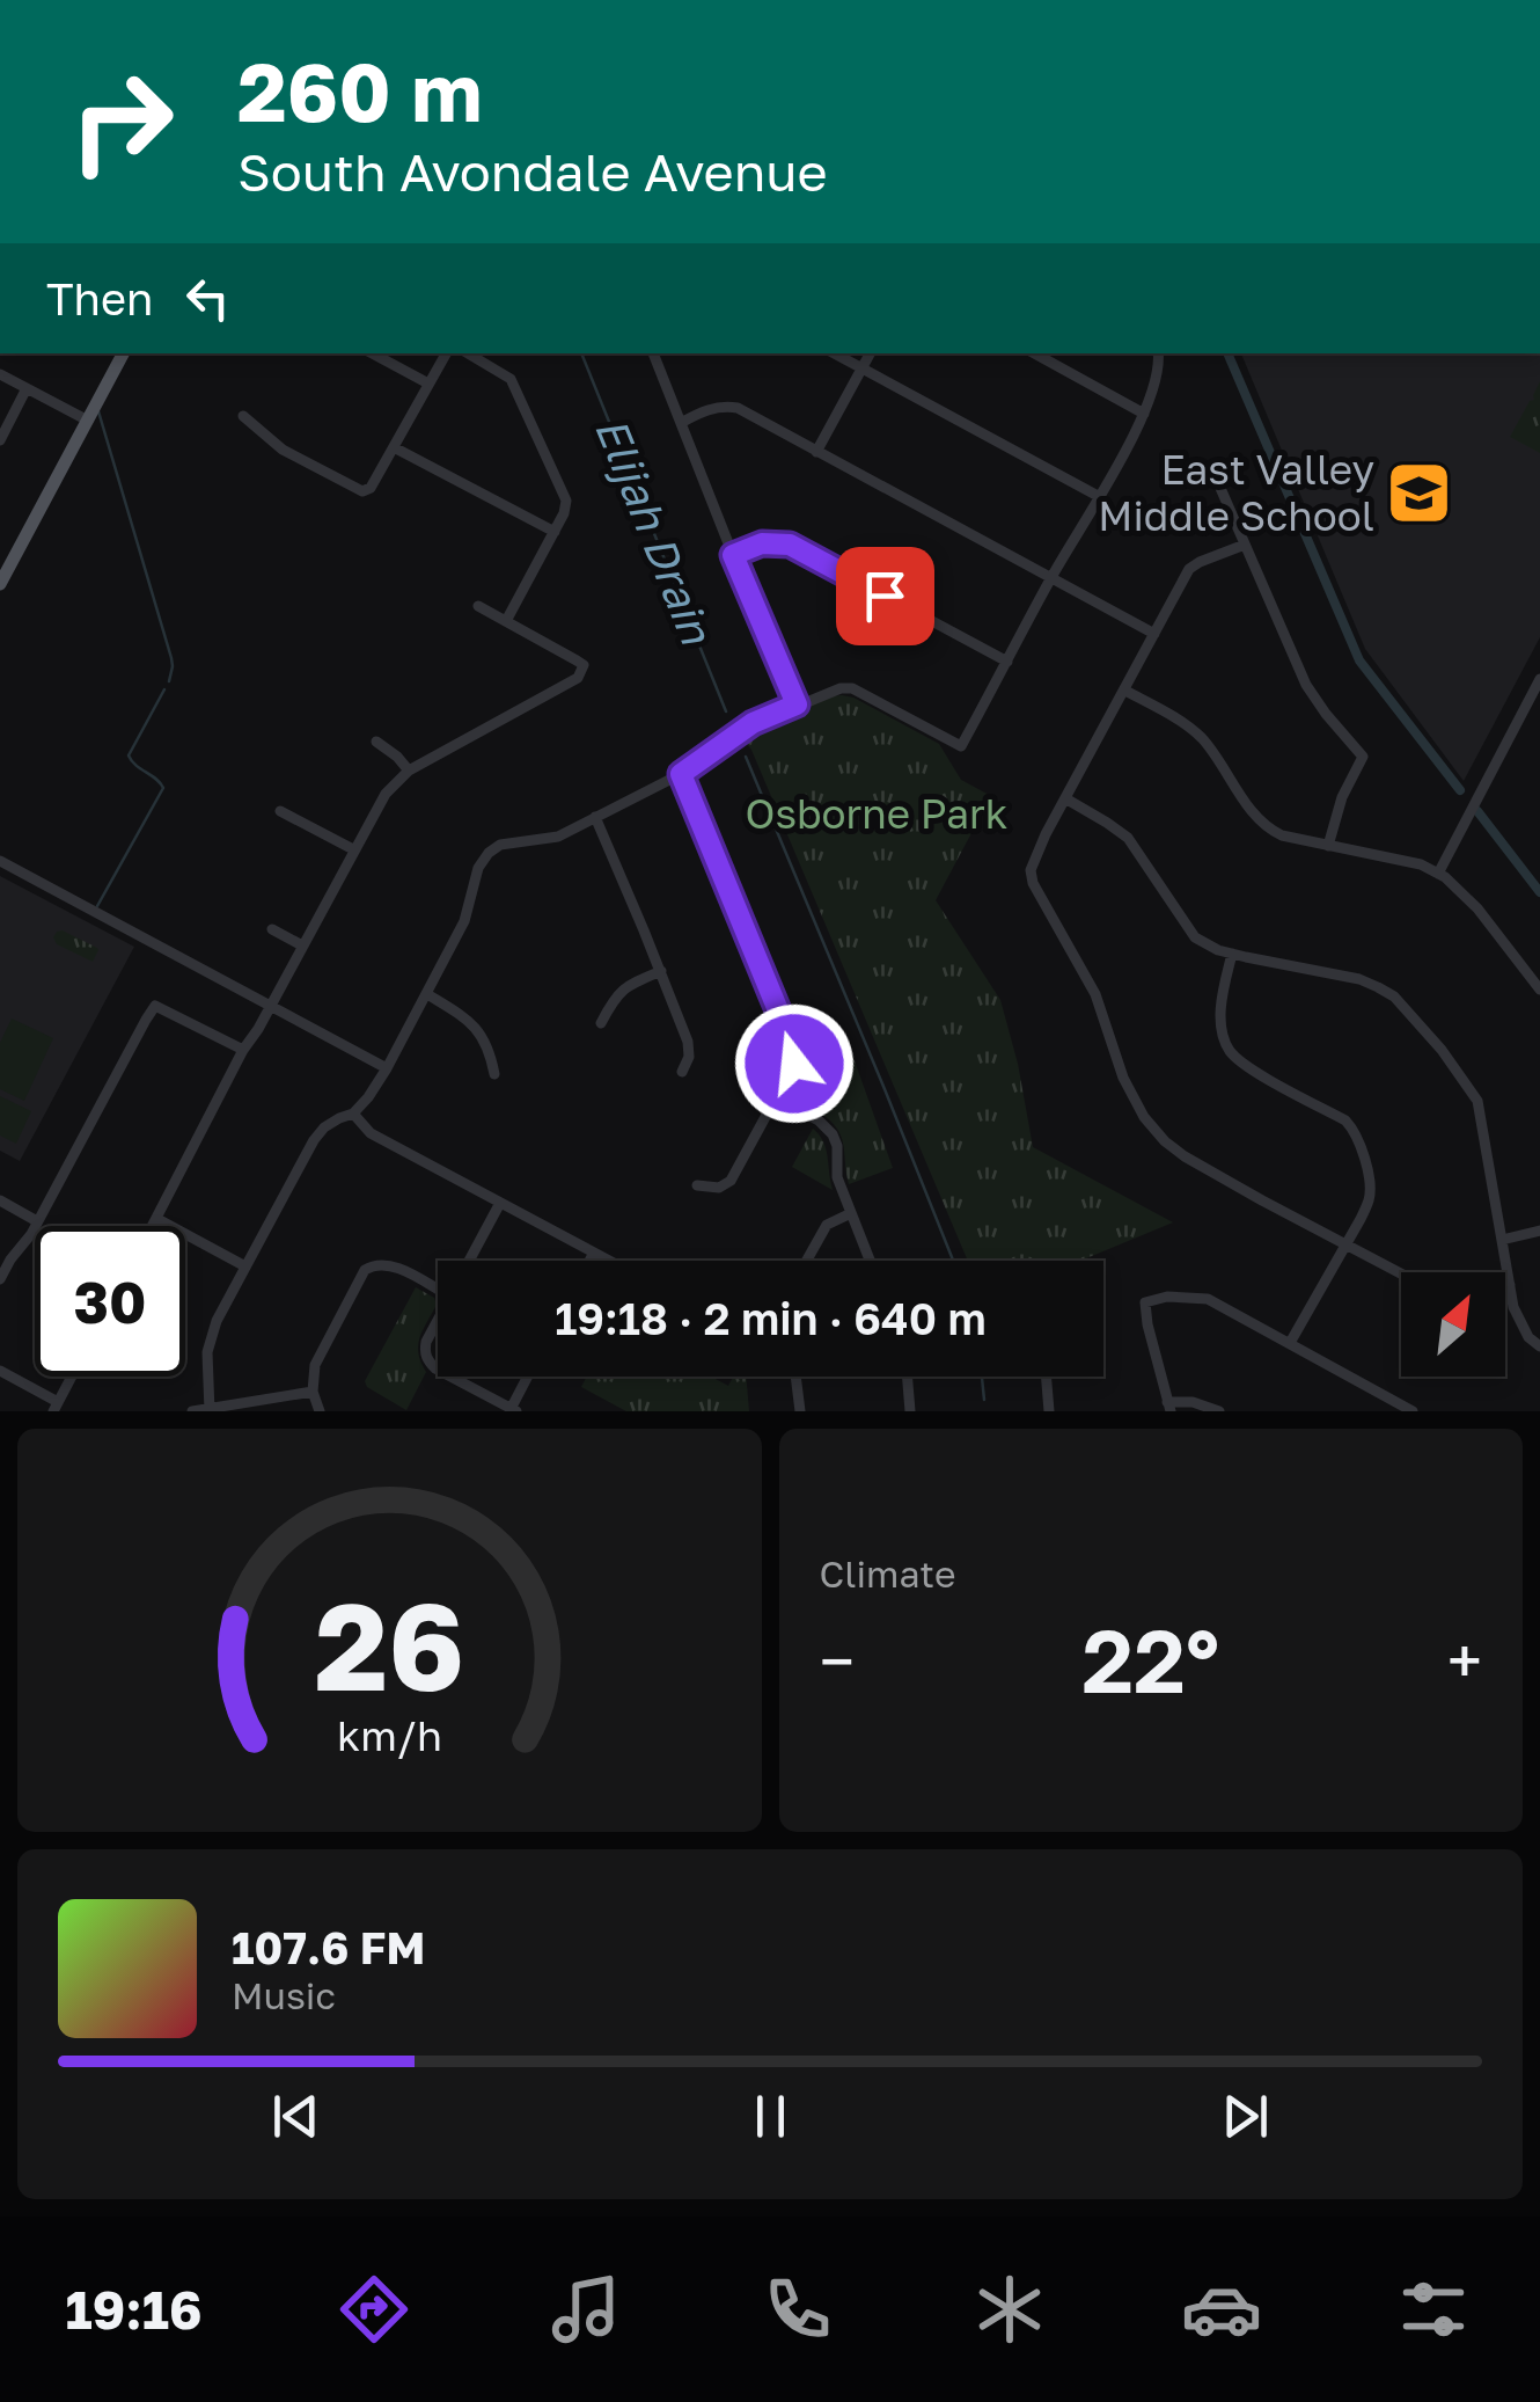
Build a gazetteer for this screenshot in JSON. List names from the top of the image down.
{
  "water": ["Elijah Drain"],
  "parks": ["Osborne Park"],
  "places": {
    "school or university": ["East Valley Middle School"]
  },
  "north": "top right",
  "page": {
    "turn": ["260 m", "South Avondale Avenue"],
    "then": "Then",
    "limit": "30",
    "trip": "19:18 · 2 min · 640 m",
    "tile": "Climate",
    "heat": ["−", "22°", "+"],
    "song": ["107.6 FM", "Music"],
    "tabs": "19:16",
    "gauge": ["26", "km/h"]
  }
}
